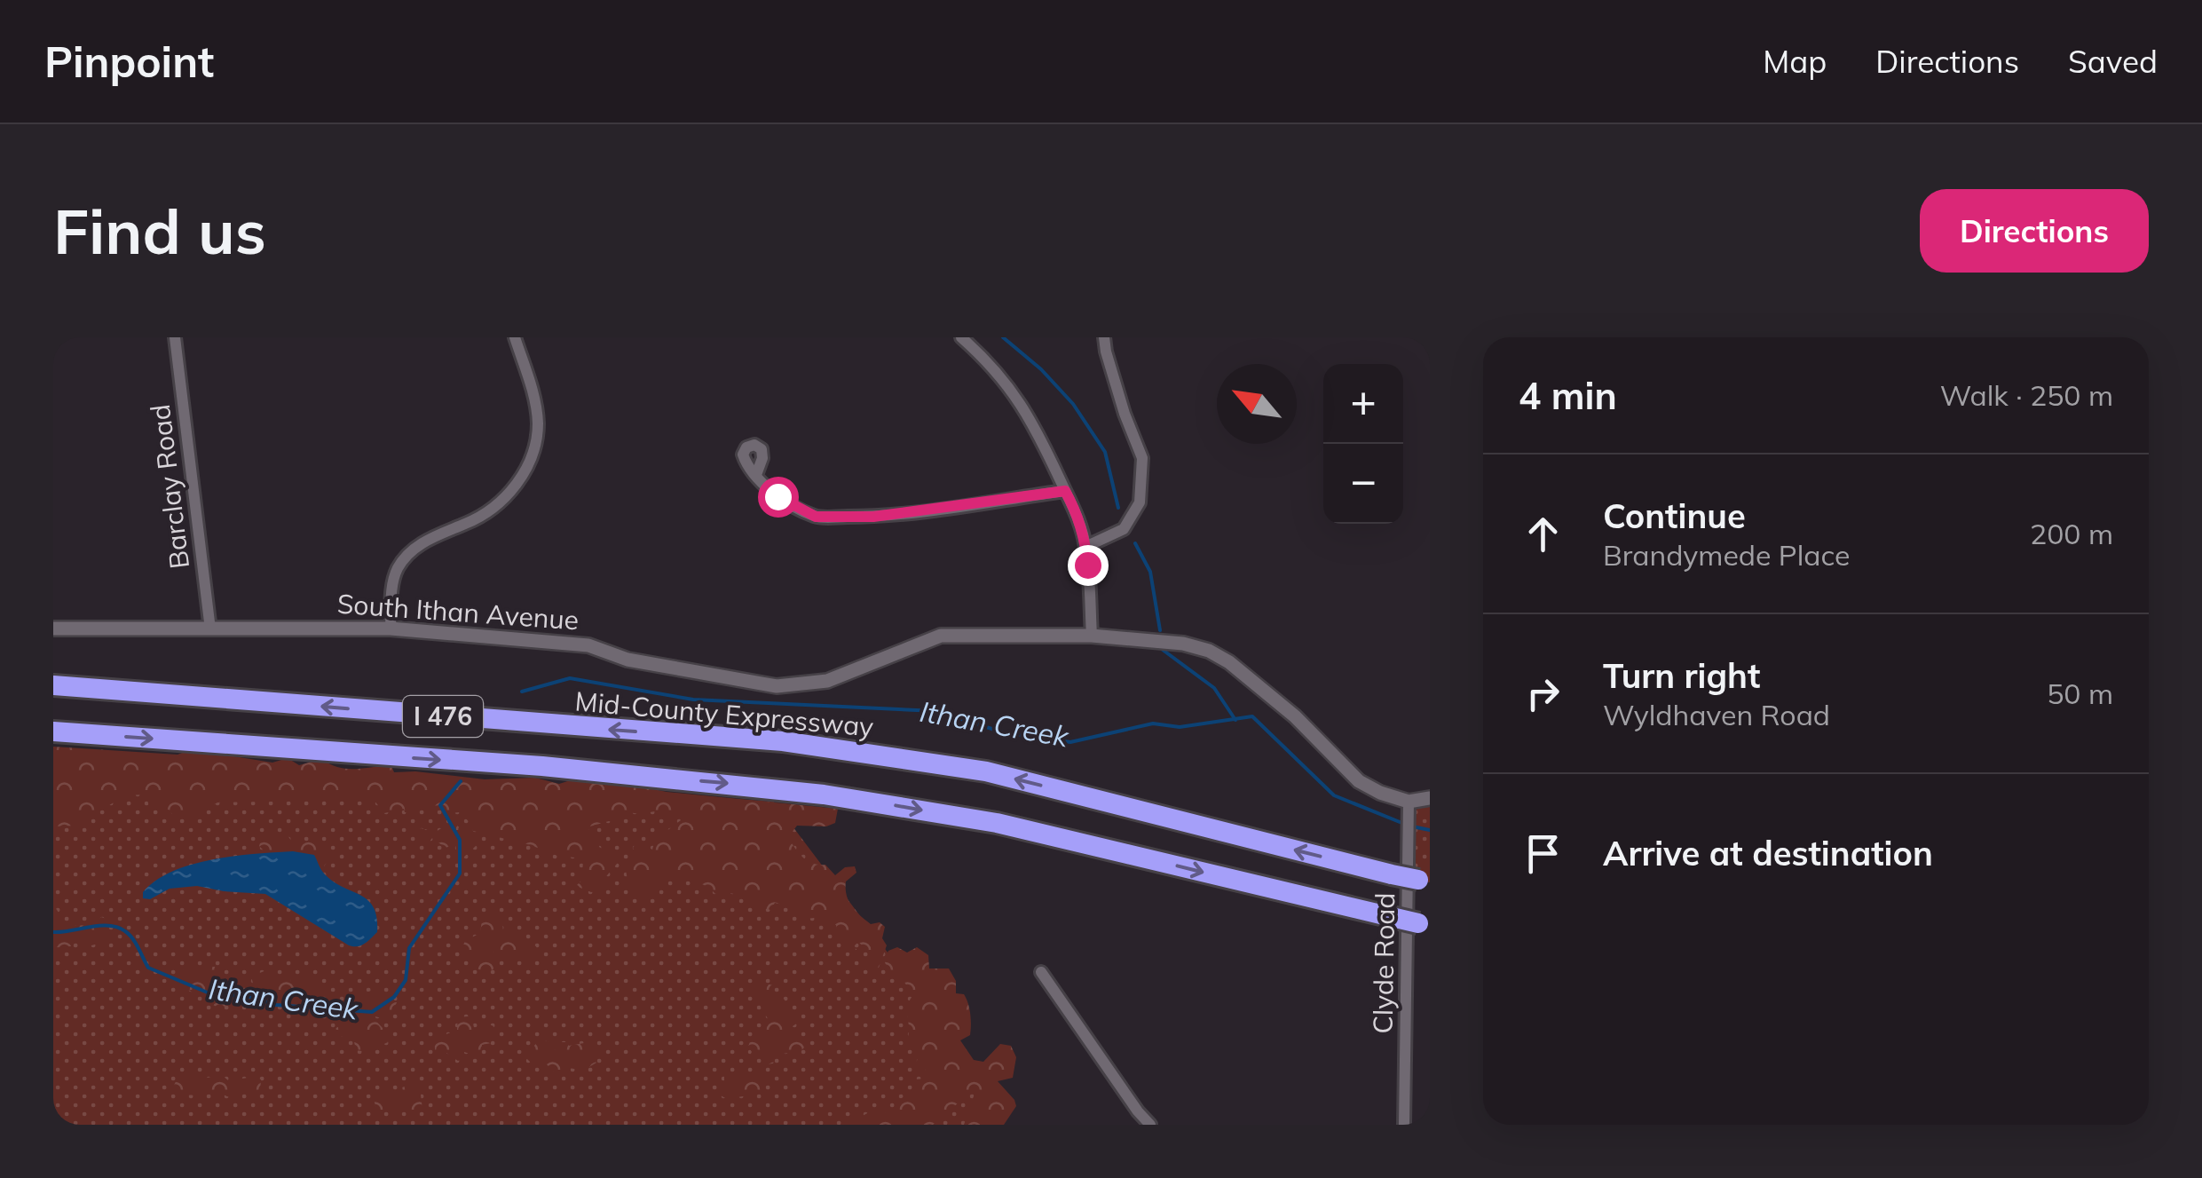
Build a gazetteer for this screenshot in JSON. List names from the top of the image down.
{
  "streets": {
    "highway": ["Mid-County Expressway", "I 476"],
    "street": ["Barclay Road", "South Ithan Avenue", "Clyde Road"]
  },
  "crossings": [
    ["Barclay Road", "South Ithan Avenue"],
    ["South Ithan Avenue", "Clyde Road"]
  ],
  "water": ["Ithan Creek"],
  "north": "top left",
  "page": {
    "header": "Pinpoint",
    "nav": ["Map", "Directions", "Saved"],
    "buttons": "Directions",
    "title": "Find us",
    "heading": ["4 min", "Walk · 250 m"],
    "map_buttons": ["+", "−"],
    "list": [
      ["Continue", "Brandymede Place", "200 m"],
      ["Turn right", "Wyldhaven Road", "50 m"],
      "Arrive at destination"
    ]
  }
}
